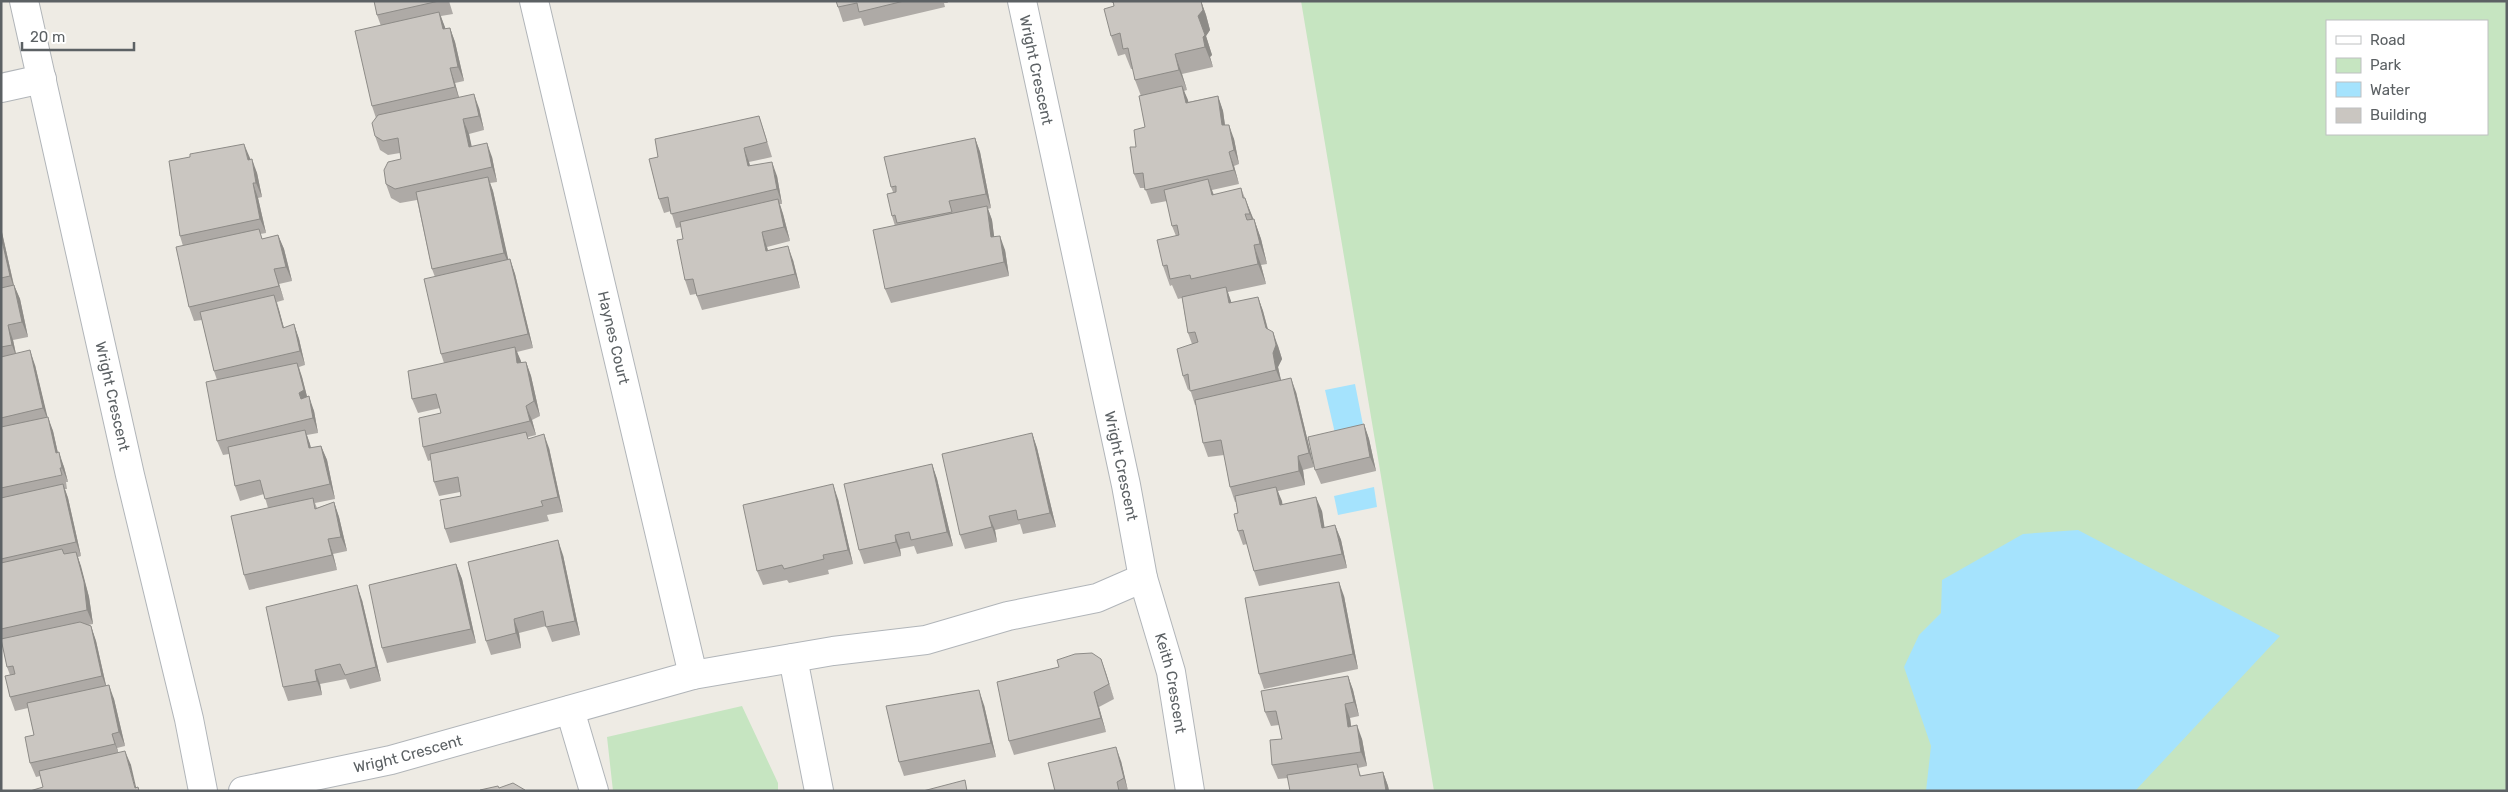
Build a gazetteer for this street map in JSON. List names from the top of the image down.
{
  "streets": {
    "street": ["Wright Crescent", "Haynes Court", "Keith Crescent"]
  },
  "crossings": [
    ["Wright Crescent", "Haynes Court"],
    ["Wright Crescent", "Keith Crescent"]
  ],
  "legend": [
    "Road",
    "Park",
    "Water",
    "Building"
  ],
  "scale_bar": "20 m"
}
